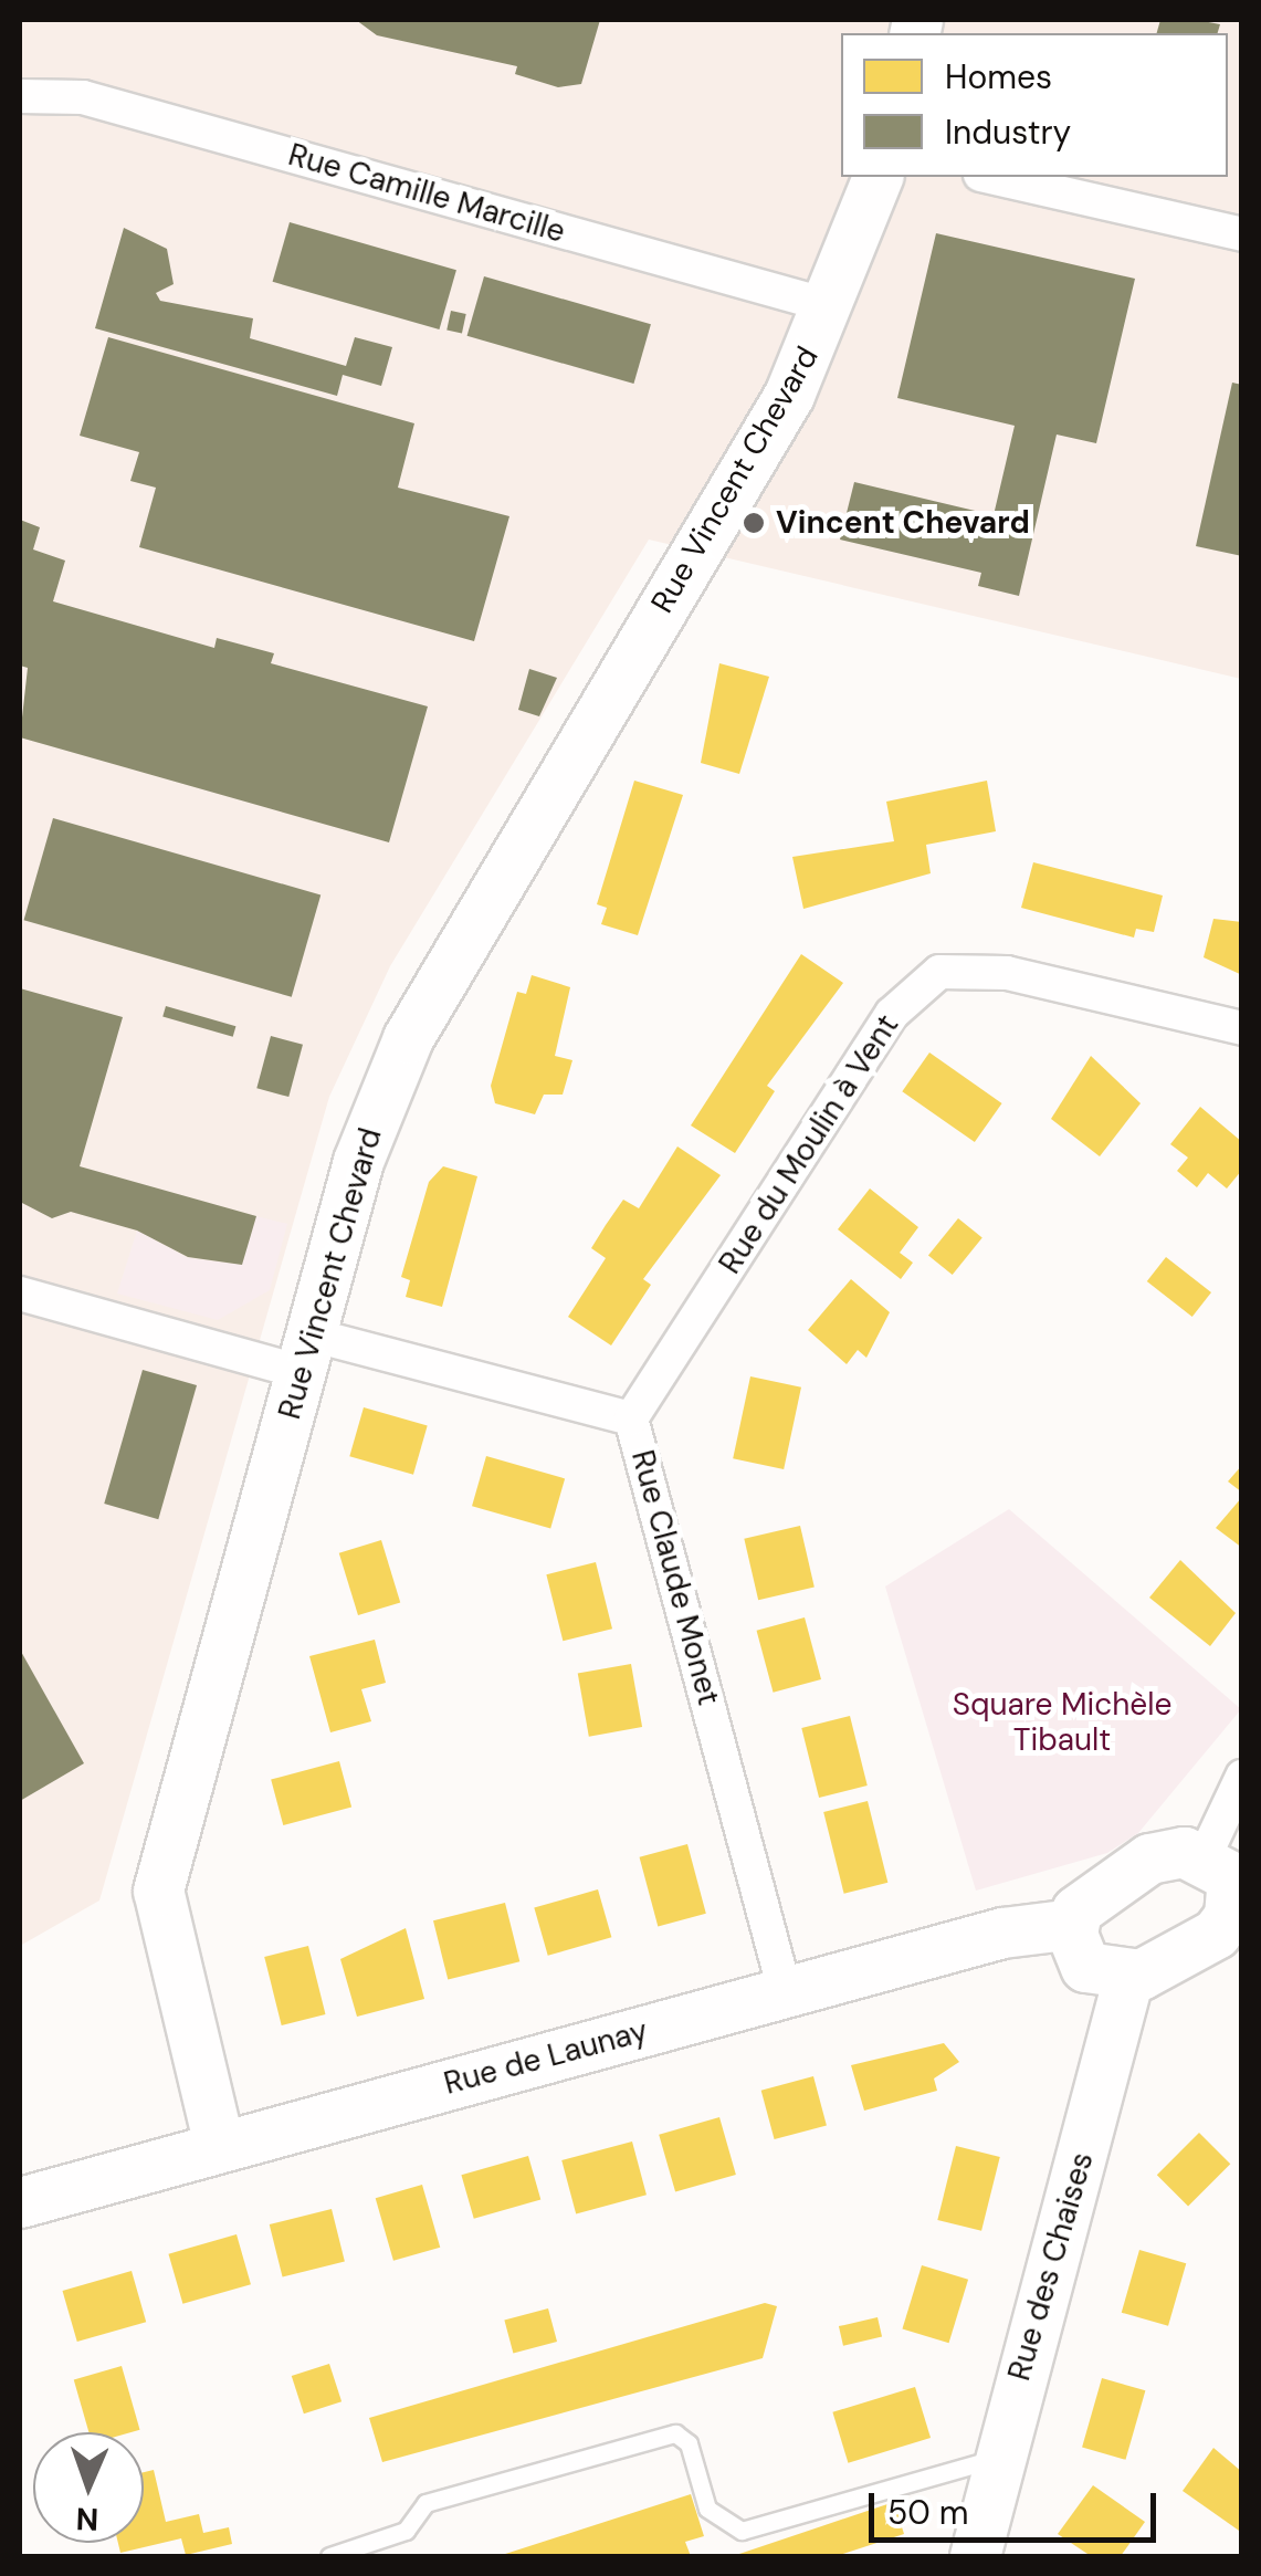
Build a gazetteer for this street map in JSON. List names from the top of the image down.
{
  "streets": {
    "street": [
      "Rue Camille Marcille",
      "Rue Vincent Chevard",
      "Rue du Moulin à Vent",
      "Rue Claude Monet",
      "Rue de Launay",
      "Rue des Chaises"
    ]
  },
  "crossings": [
    ["Rue Camille Marcille", "Rue Vincent Chevard"],
    ["Rue Vincent Chevard", "Rue Claude Monet"],
    ["Rue Vincent Chevard", "Rue de Launay"],
    ["Rue du Moulin à Vent", "Rue Claude Monet"],
    ["Rue Claude Monet", "Rue de Launay"]
  ],
  "parks": ["Square Michèle Tibault"],
  "places": ["Vincent Chevard"],
  "legend": ["Homes", "Industry"],
  "scale_bar": "50 m",
  "north": "bottom"
}
